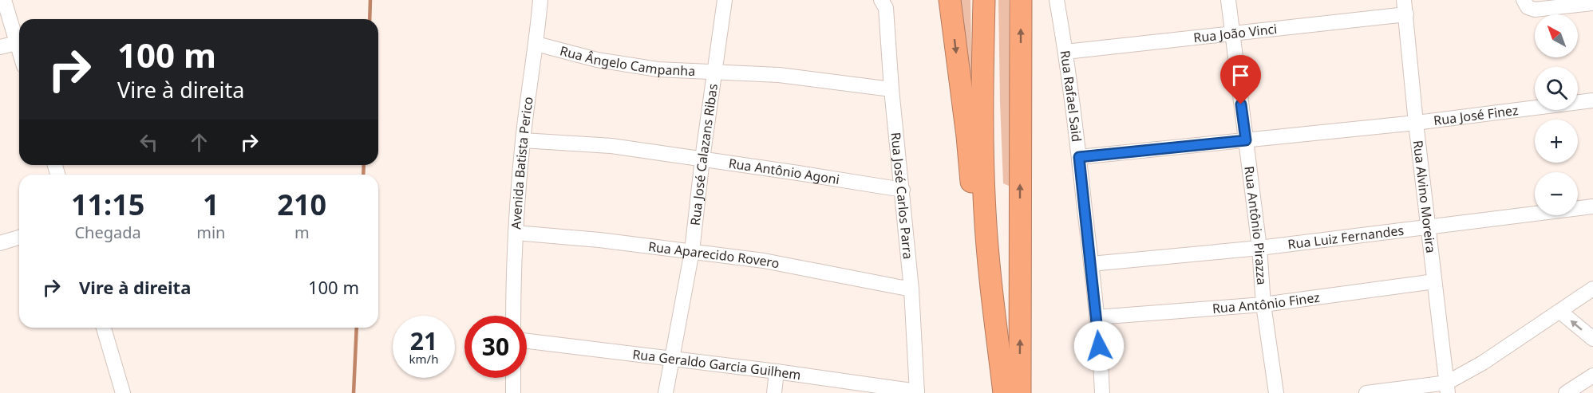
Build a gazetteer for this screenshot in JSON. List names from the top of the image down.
{
  "streets": {
    "street": [
      "Rua João Vinci",
      "Rua Ângelo Campanha",
      "Rua Rafael Said",
      "Rua José Finez",
      "Rua José Calazans Ribas",
      "Avenida Batista Perico",
      "Rua Antônio Agoni",
      "Rua José Carlos Parra",
      "Rua Alvino Moreira",
      "Rua Antônio Pirazza",
      "Rua Luiz Fernandes",
      "Rua Aparecido Rovero",
      "Rua Antônio Finez",
      "Rua Geraldo Garcia Guilhem"
    ]
  },
  "crossings": [
    ["Rua João Vinci", "Rua Rafael Said"],
    ["Rua João Vinci", "Rua Alvino Moreira"],
    ["Rua João Vinci", "Rua Antônio Pirazza"],
    ["Rua Ângelo Campanha", "Rua José Calazans Ribas"],
    ["Rua Ângelo Campanha", "Avenida Batista Perico"],
    ["Rua Ângelo Campanha", "Rua José Carlos Parra"],
    ["Rua Rafael Said", "Rua José Finez"],
    ["Rua Rafael Said", "Rua Luiz Fernandes"],
    ["Rua Rafael Said", "Rua Antônio Finez"],
    ["Rua José Finez", "Rua Alvino Moreira"],
    ["Rua José Finez", "Rua Antônio Pirazza"],
    ["Rua José Calazans Ribas", "Rua Antônio Agoni"],
    ["Rua José Calazans Ribas", "Rua Aparecido Rovero"],
    ["Rua José Calazans Ribas", "Rua Geraldo Garcia Guilhem"],
    ["Avenida Batista Perico", "Rua Antônio Agoni"],
    ["Avenida Batista Perico", "Rua Aparecido Rovero"],
    ["Rua Antônio Agoni", "Rua José Carlos Parra"],
    ["Rua José Carlos Parra", "Rua Aparecido Rovero"],
    ["Rua José Carlos Parra", "Rua Geraldo Garcia Guilhem"],
    ["Rua Alvino Moreira", "Rua Luiz Fernandes"],
    ["Rua Alvino Moreira", "Rua Antônio Finez"],
    ["Rua Antônio Pirazza", "Rua Luiz Fernandes"],
    ["Rua Antônio Pirazza", "Rua Antônio Finez"]
  ],
  "north": "top left",
  "page": {
    "map_buttons": ["+", "−"],
    "turn": ["100 m", "Vire à direita"],
    "eta": [
      "11:15",
      "Chegada",
      "1",
      "min",
      "210",
      "m"
    ],
    "list": [
      {
        "name": "Vire à direita",
        "value": "100 m"
      }
    ],
    "speed": "21 km/h",
    "limit": "30"
  }
}
